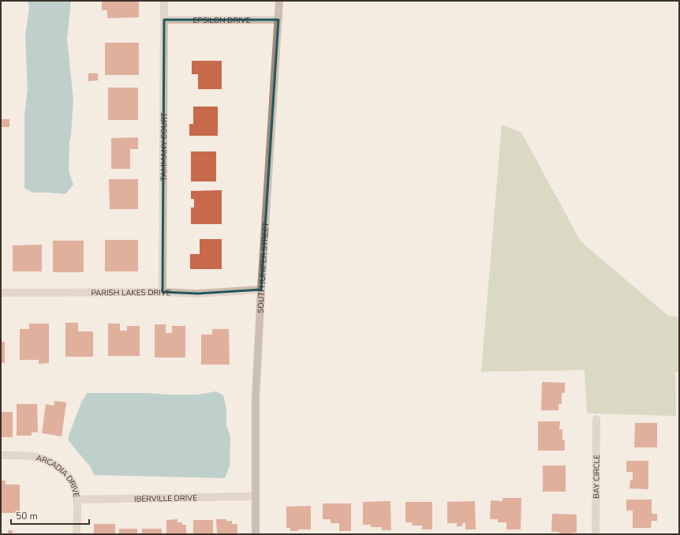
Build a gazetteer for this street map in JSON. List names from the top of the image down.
{
  "streets": {
    "street": [
      "EPSILON DRIVE",
      "TAMMANY COURT",
      "SOUTH JUNIPER STREET",
      "PARISH LAKES DRIVE",
      "BAY CIRCLE",
      "ARCADIA DRIVE",
      "IBERVILLE DRIVE"
    ]
  },
  "crossings": [
    ["EPSILON DRIVE", "TAMMANY COURT"],
    ["EPSILON DRIVE", "SOUTH JUNIPER STREET"],
    ["TAMMANY COURT", "PARISH LAKES DRIVE"],
    ["SOUTH JUNIPER STREET", "PARISH LAKES DRIVE"],
    ["SOUTH JUNIPER STREET", "IBERVILLE DRIVE"],
    ["ARCADIA DRIVE", "IBERVILLE DRIVE"]
  ],
  "scale_bar": "50 m"
}
